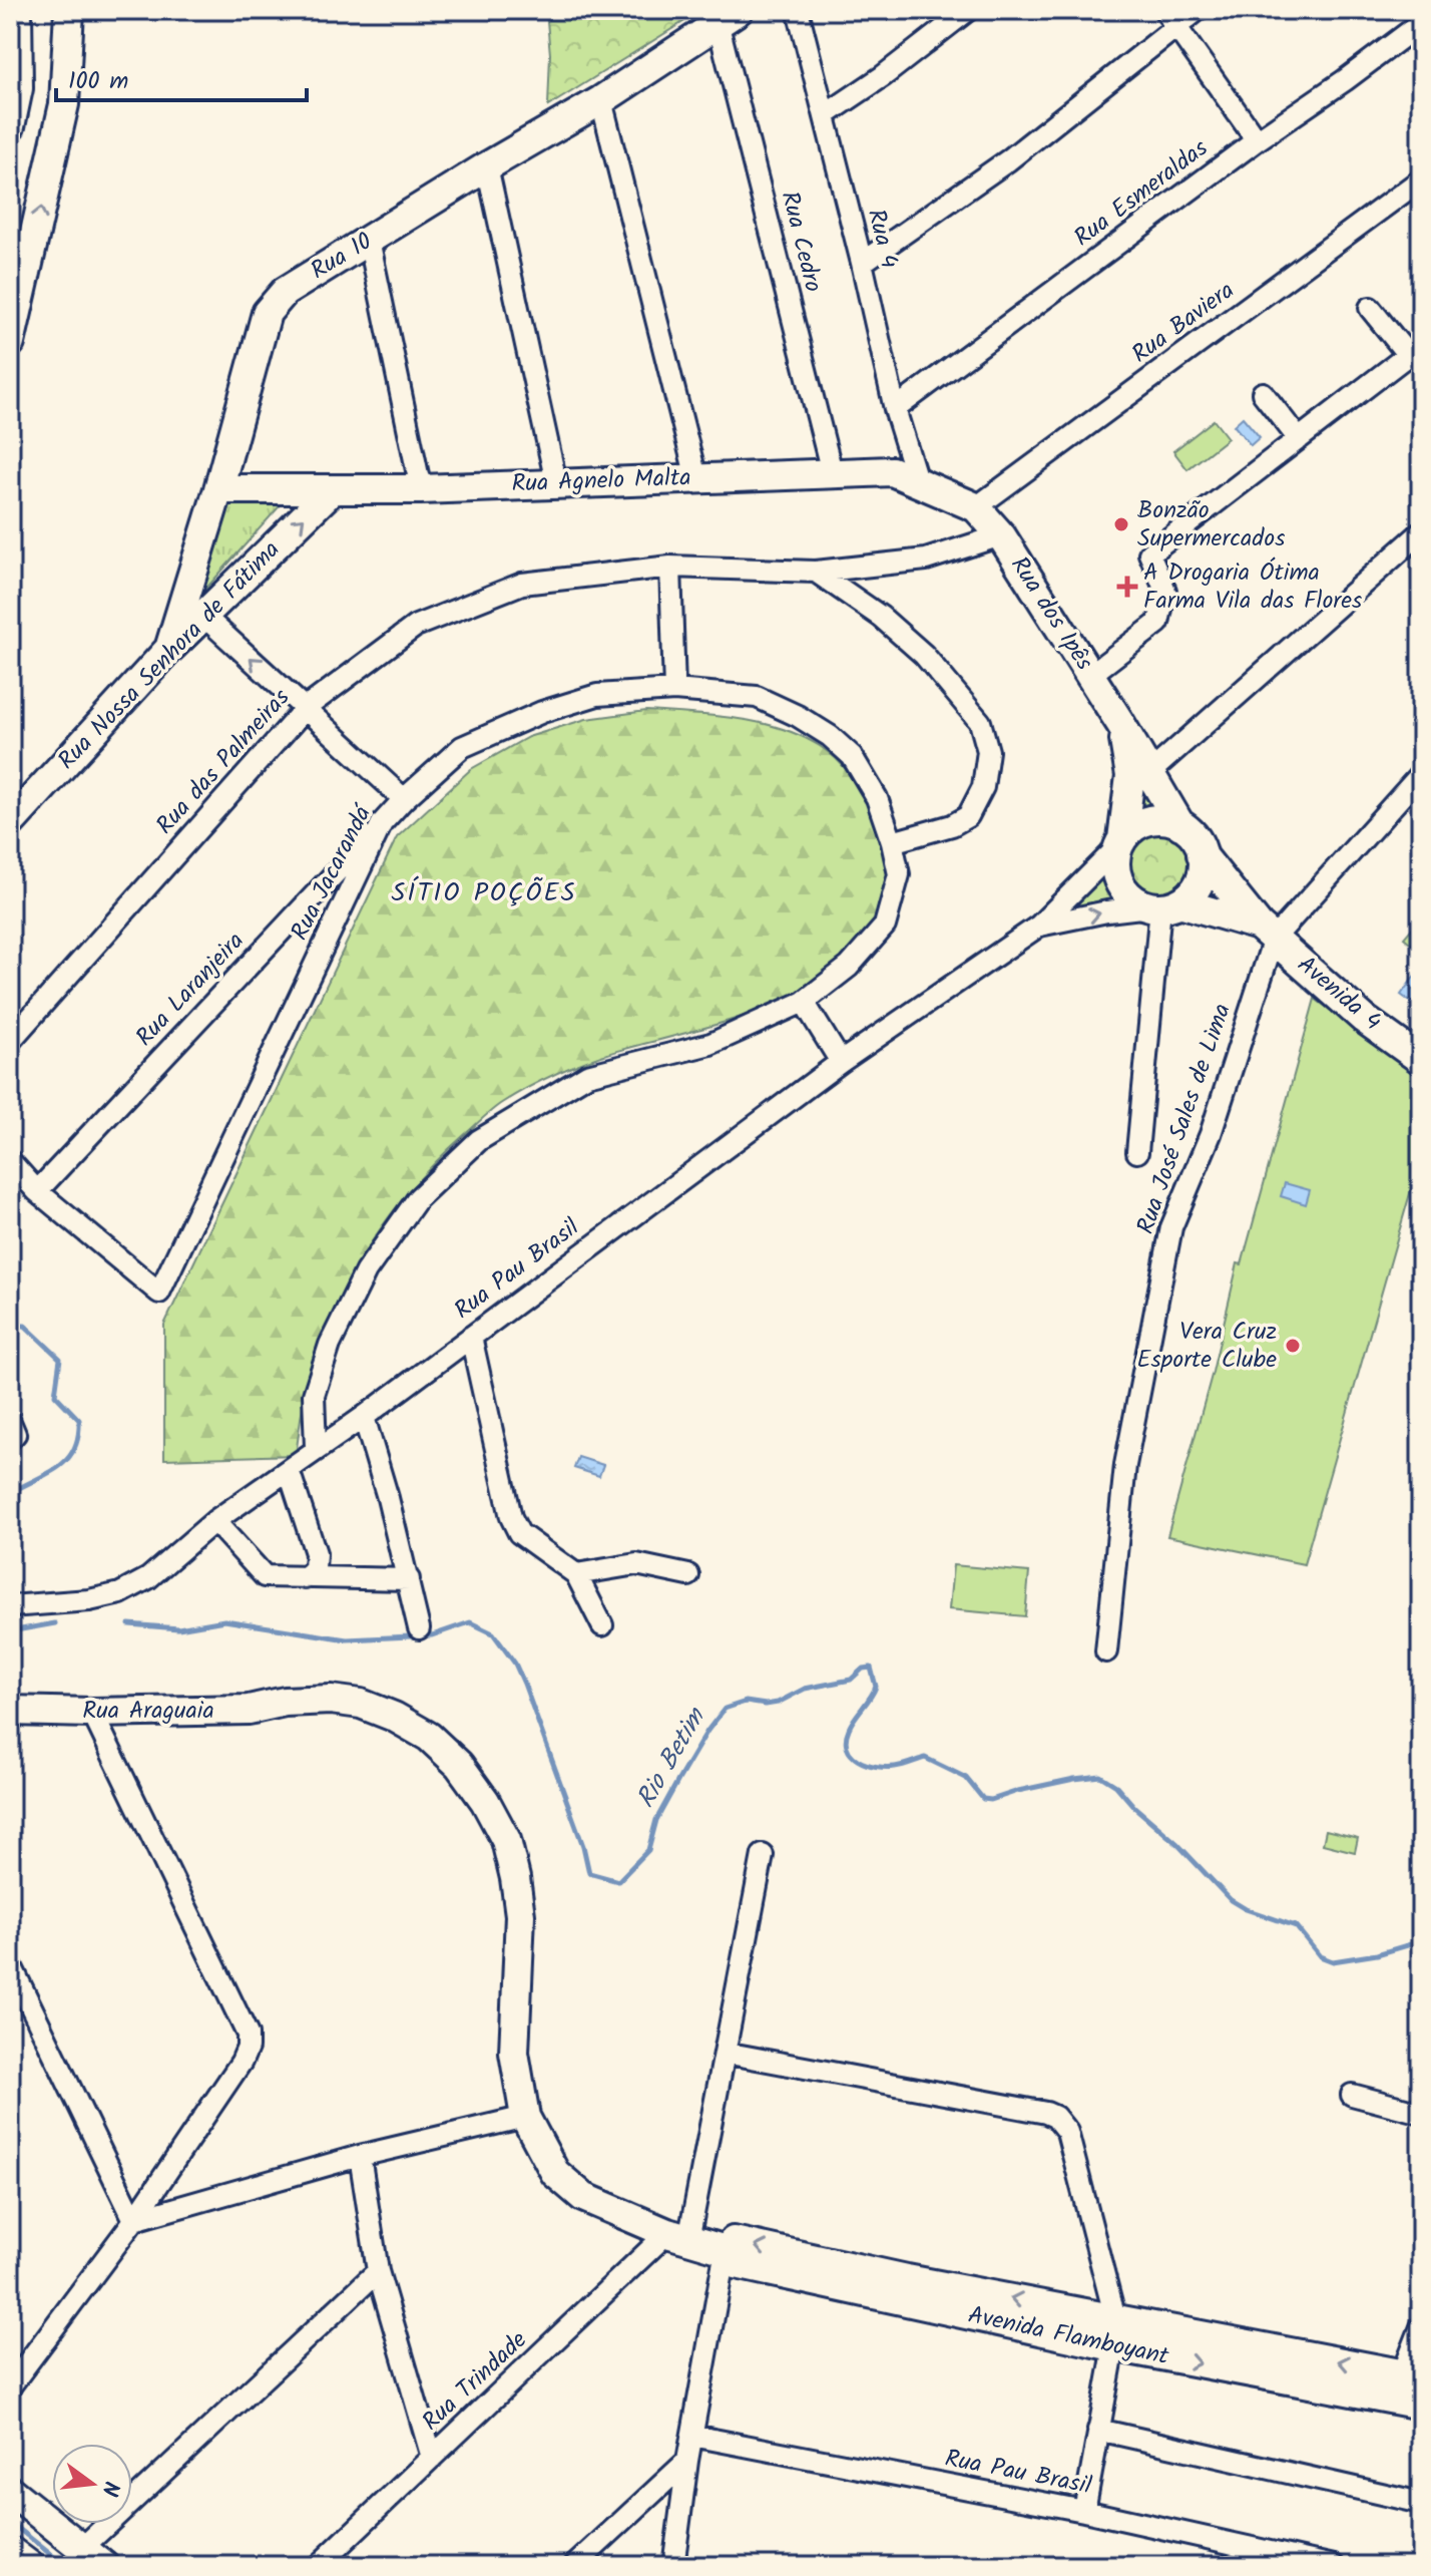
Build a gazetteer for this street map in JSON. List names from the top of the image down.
{
  "streets": {
    "street": [
      "Rua Esmeraldas",
      "Rua 4",
      "Rua Cedro",
      "Rua 10",
      "Rua Baviera",
      "Rua Agnelo Malta",
      "Rua dos Ipês",
      "Rua Nossa Senhora de Fátima",
      "Rua das Palmeiras",
      "Rua Jacarandá",
      "Rua Laranjeira",
      "Avenida 4",
      "Rua José Sales de Lima",
      "Rua Pau Brasil",
      "Rua Araguaia",
      "Avenida Flamboyant",
      "Rua Trindade"
    ]
  },
  "crossings": [
    ["Rua Esmeraldas", "Rua 4"],
    ["Rua 4", "Rua Agnelo Malta"],
    ["Rua Cedro", "Rua 10"],
    ["Rua Cedro", "Rua Agnelo Malta"],
    ["Rua 10", "Rua Agnelo Malta"],
    ["Rua 10", "Rua Nossa Senhora de Fátima"],
    ["Rua Baviera", "Rua Agnelo Malta"],
    ["Rua Baviera", "Rua dos Ipês"],
    ["Rua Agnelo Malta", "Rua dos Ipês"],
    ["Rua Agnelo Malta", "Rua Nossa Senhora de Fátima"],
    ["Rua dos Ipês", "Rua das Palmeiras"],
    ["Rua dos Ipês", "Avenida 4"],
    ["Rua dos Ipês", "Rua Pau Brasil"],
    ["Rua Jacarandá", "Rua Laranjeira"],
    ["Rua Jacarandá", "Rua Pau Brasil"],
    ["Avenida 4", "Rua José Sales de Lima"],
    ["Avenida 4", "Rua Pau Brasil"],
    ["Rua Araguaia", "Avenida Flamboyant"],
    ["Avenida Flamboyant", "Rua Trindade"]
  ],
  "one_way": ["Rua Nossa Senhora de Fátima"],
  "districts": ["SÍTIO POÇÕES"],
  "water": ["Rio Betim"],
  "places": {
    "other": ["Bonzão Supermercados", "Vera Cruz Esporte Clube"],
    "health": ["A Drogaria Ótima Farma Vila das Flores"]
  },
  "scale_bar": "100 m",
  "north": "right"
}
